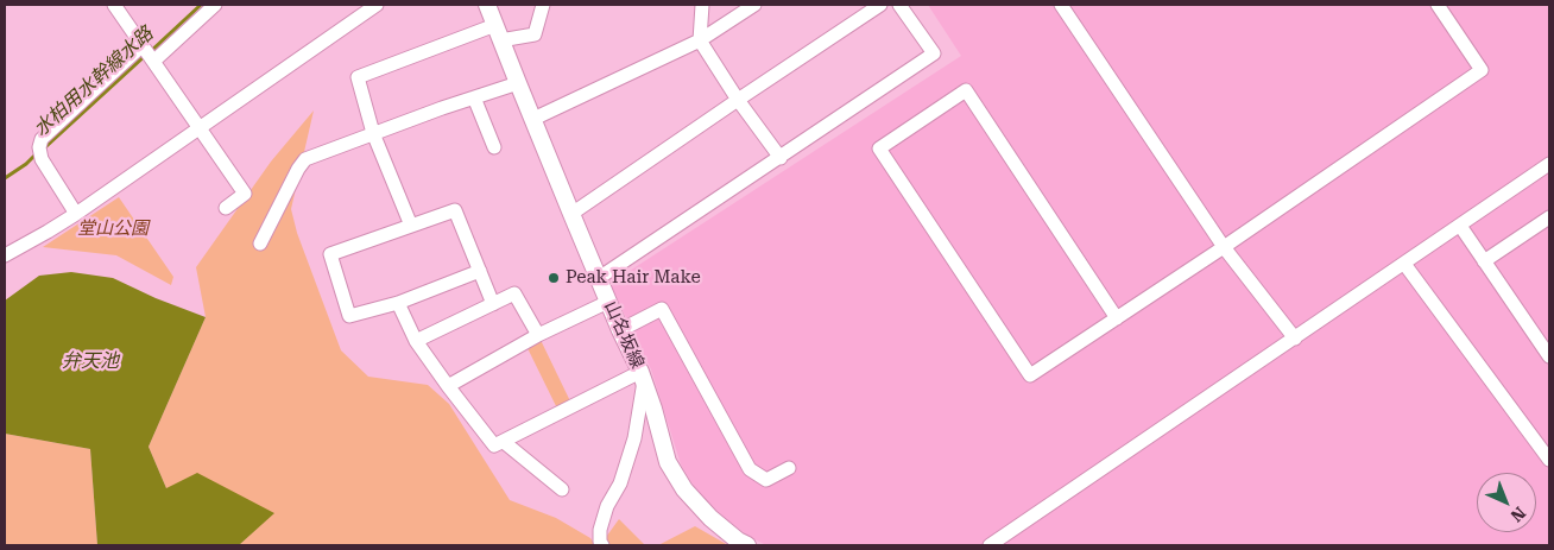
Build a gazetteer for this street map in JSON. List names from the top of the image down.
{
  "streets": {
    "main road": ["山名坂線"]
  },
  "water": ["水柏用水幹線水路", "弁天池"],
  "parks": ["堂山公園"],
  "places": ["Peak Hair Make"],
  "north": "bottom right"
}
